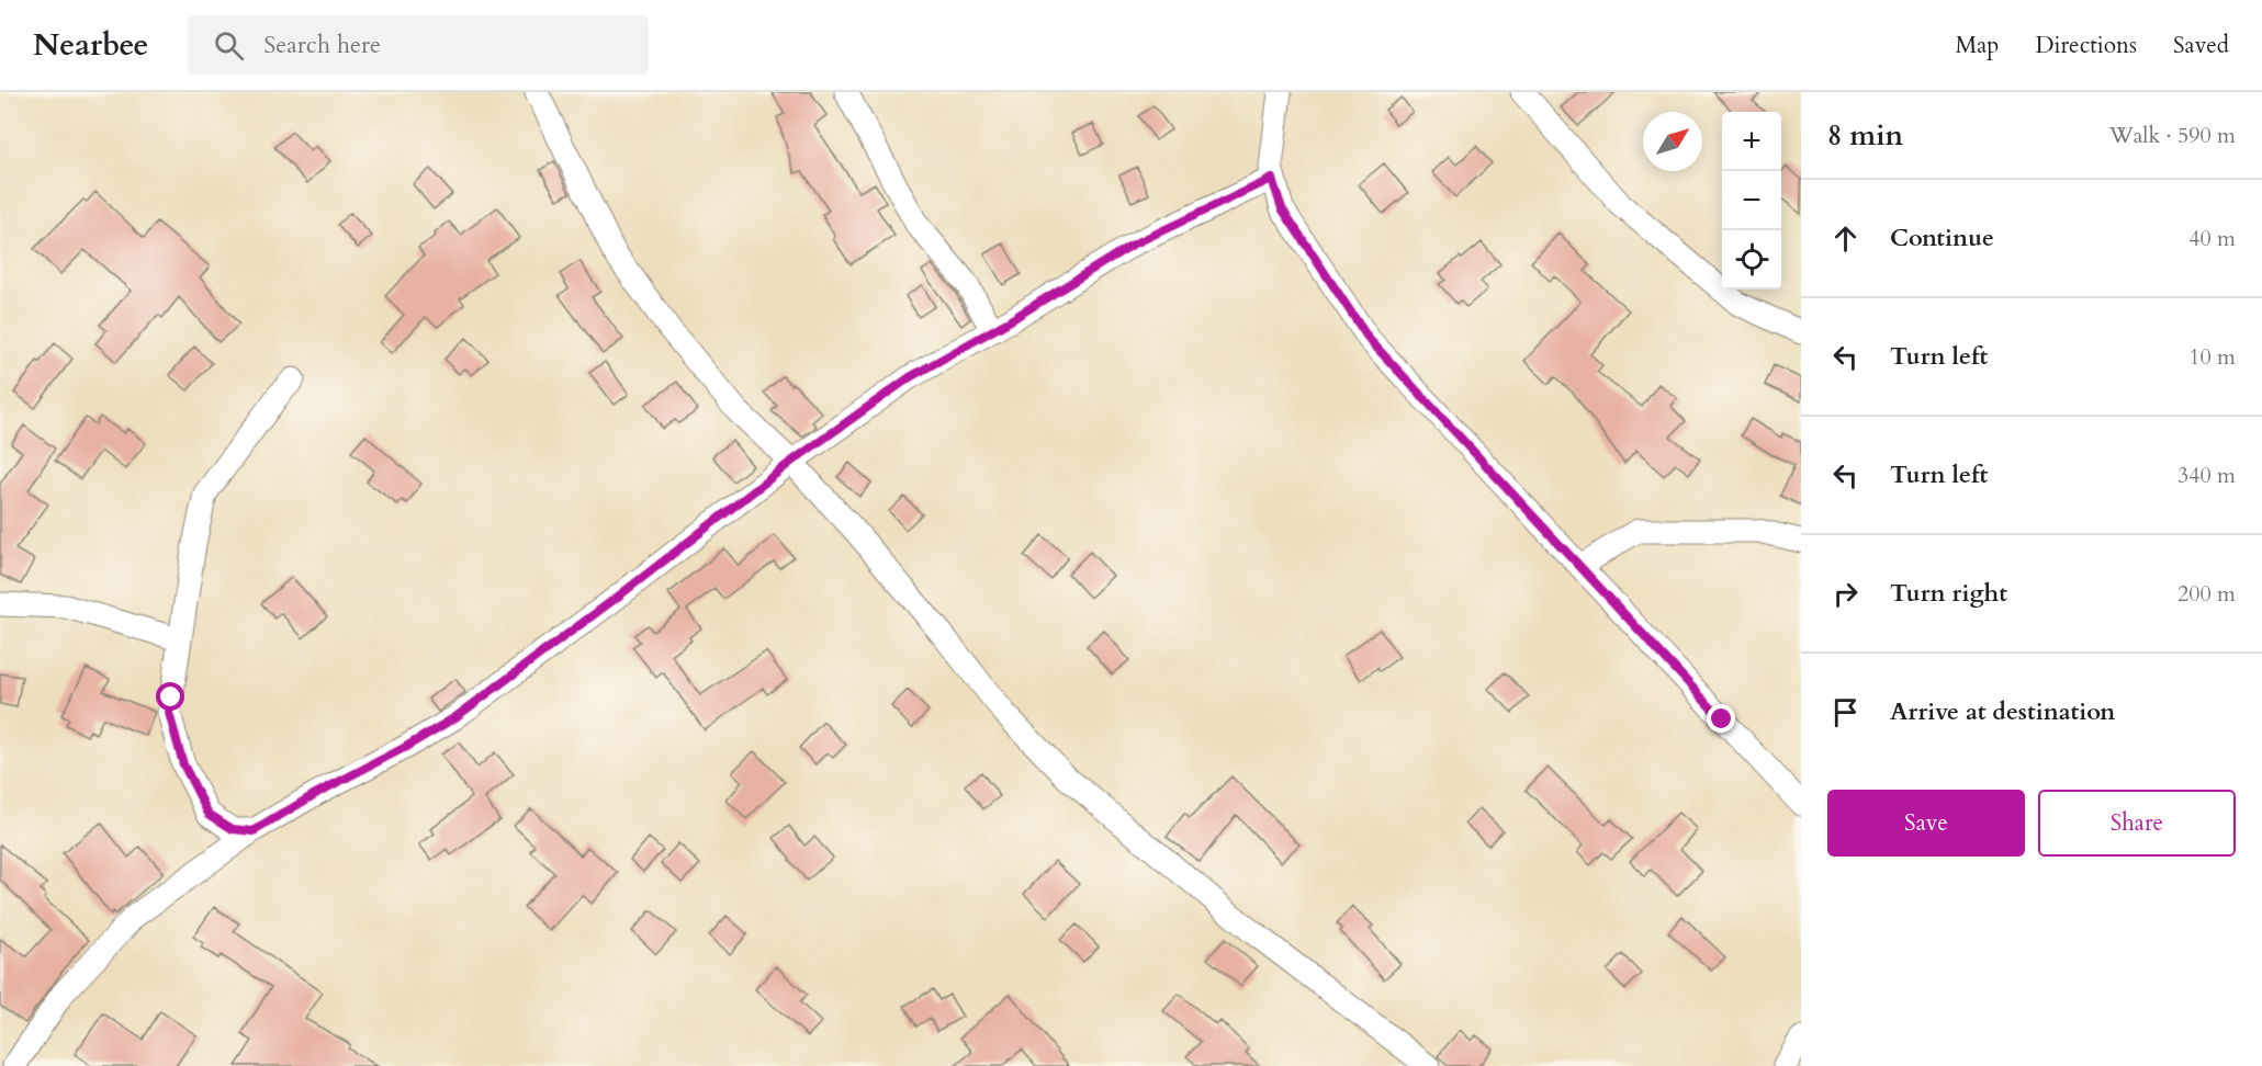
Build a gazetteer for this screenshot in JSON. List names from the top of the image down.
{
  "north": "top right",
  "page": {
    "header": "Nearbee",
    "search": "Search here",
    "nav": ["Map", "Directions", "Saved"],
    "heading": ["8 min", "Walk · 590 m"],
    "map_buttons": ["+", "−"],
    "list": [
      ["Continue", "40 m"],
      ["Turn left", "10 m"],
      ["Turn left", "340 m"],
      ["Turn right", "200 m"],
      "Arrive at destination"
    ],
    "buttons": ["Save", "Share"]
  }
}
